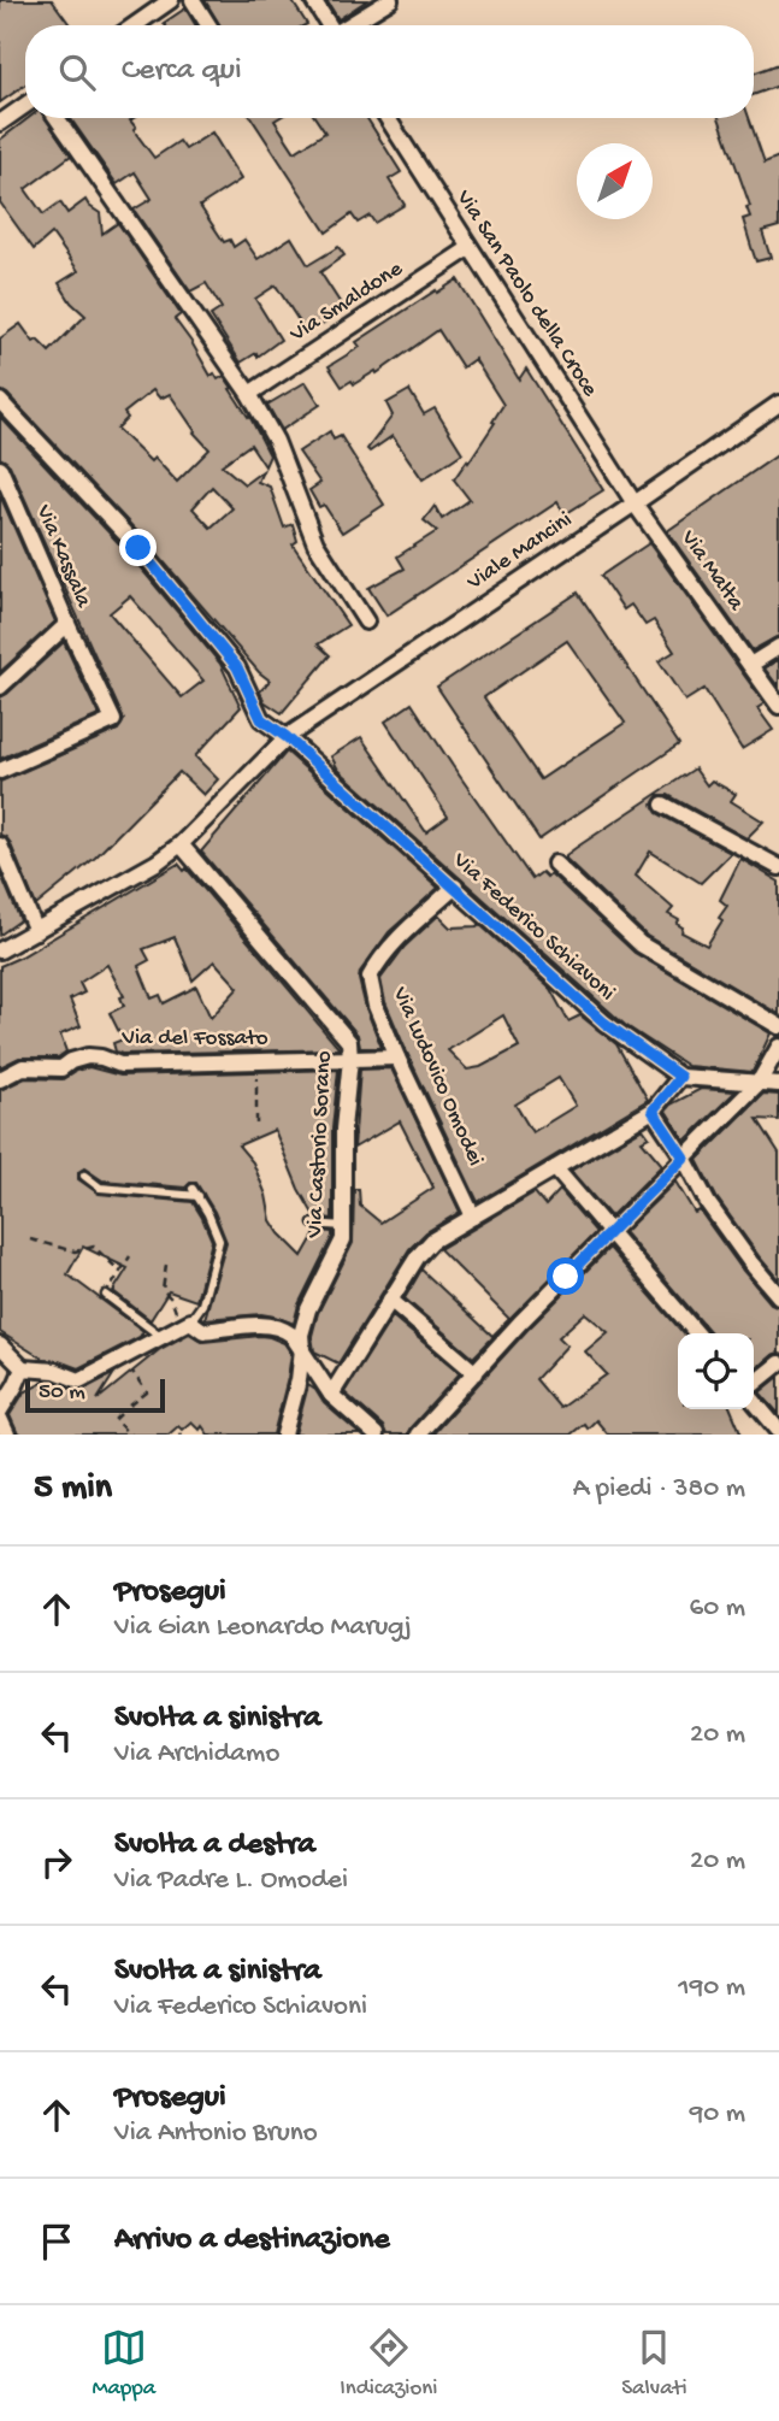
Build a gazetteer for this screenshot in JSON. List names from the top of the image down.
{
  "streets": {
    "street": [
      "Via San Paolo della Croce",
      "Via Smaldone",
      "Viale Mancini",
      "Via Kassala",
      "Via Malta",
      "Via Federico Schiavoni",
      "Via del Fossato",
      "Via Ludovico Omodei",
      "Via Castorio Sorano"
    ]
  },
  "crossings": [
    ["Via San Paolo della Croce", "Via Smaldone"],
    ["Via San Paolo della Croce", "Viale Mancini"],
    ["Via San Paolo della Croce", "Via Malta"],
    ["Viale Mancini", "Via Malta"],
    ["Viale Mancini", "Via Federico Schiavoni"],
    ["Viale Mancini", "Via Castorio Sorano"],
    ["Via Federico Schiavoni", "Via Ludovico Omodei"],
    ["Via del Fossato", "Via Ludovico Omodei"],
    ["Via del Fossato", "Via Castorio Sorano"]
  ],
  "scale_bar": "50 m",
  "north": "top right",
  "page": {
    "search": "Cerca qui",
    "scale": "50 m",
    "heading": ["5 min", "A piedi · 380 m"],
    "list": [
      ["Prosegui", "Via Gian Leonardo Marugj", "60 m"],
      ["Svolta a sinistra", "Via Archidamo", "20 m"],
      ["Svolta a destra", "Via Padre L. Omodei", "20 m"],
      ["Svolta a sinistra", "Via Federico Schiavoni", "190 m"],
      ["Prosegui", "Via Antonio Bruno", "90 m"],
      "Arrivo a destinazione"
    ],
    "nav": ["Mappa", "Indicazioni", "Salvati"]
  }
}
